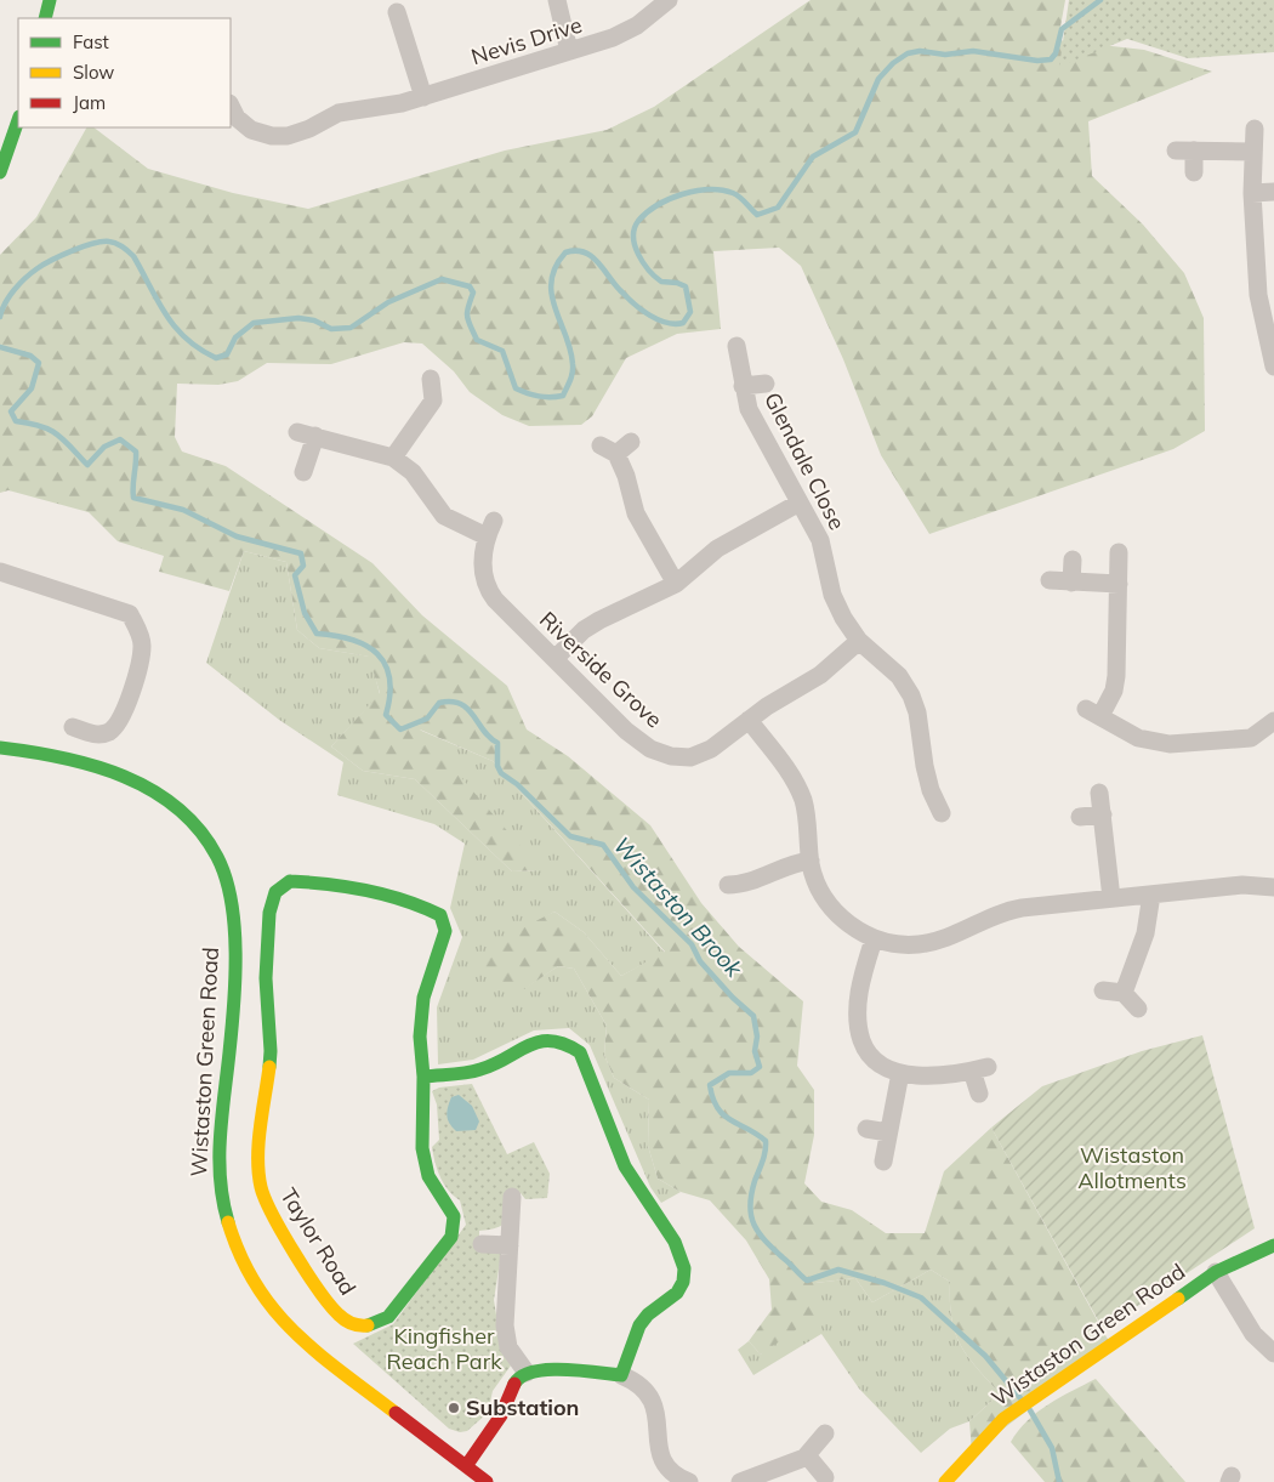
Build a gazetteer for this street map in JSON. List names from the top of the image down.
{
  "streets": {
    "main road": ["Wistaston Green Road", "Taylor Road"],
    "street": ["Nevis Drive", "Glendale Close", "Riverside Grove"]
  },
  "crossings": [
    ["Glendale Close", "Riverside Grove"]
  ],
  "water": ["Wistaston Brook"],
  "parks": ["Wistaston Allotments", "Kingfisher Reach Park"],
  "places": ["Substation"],
  "legend": ["Fast", "Slow", "Jam"]
}
